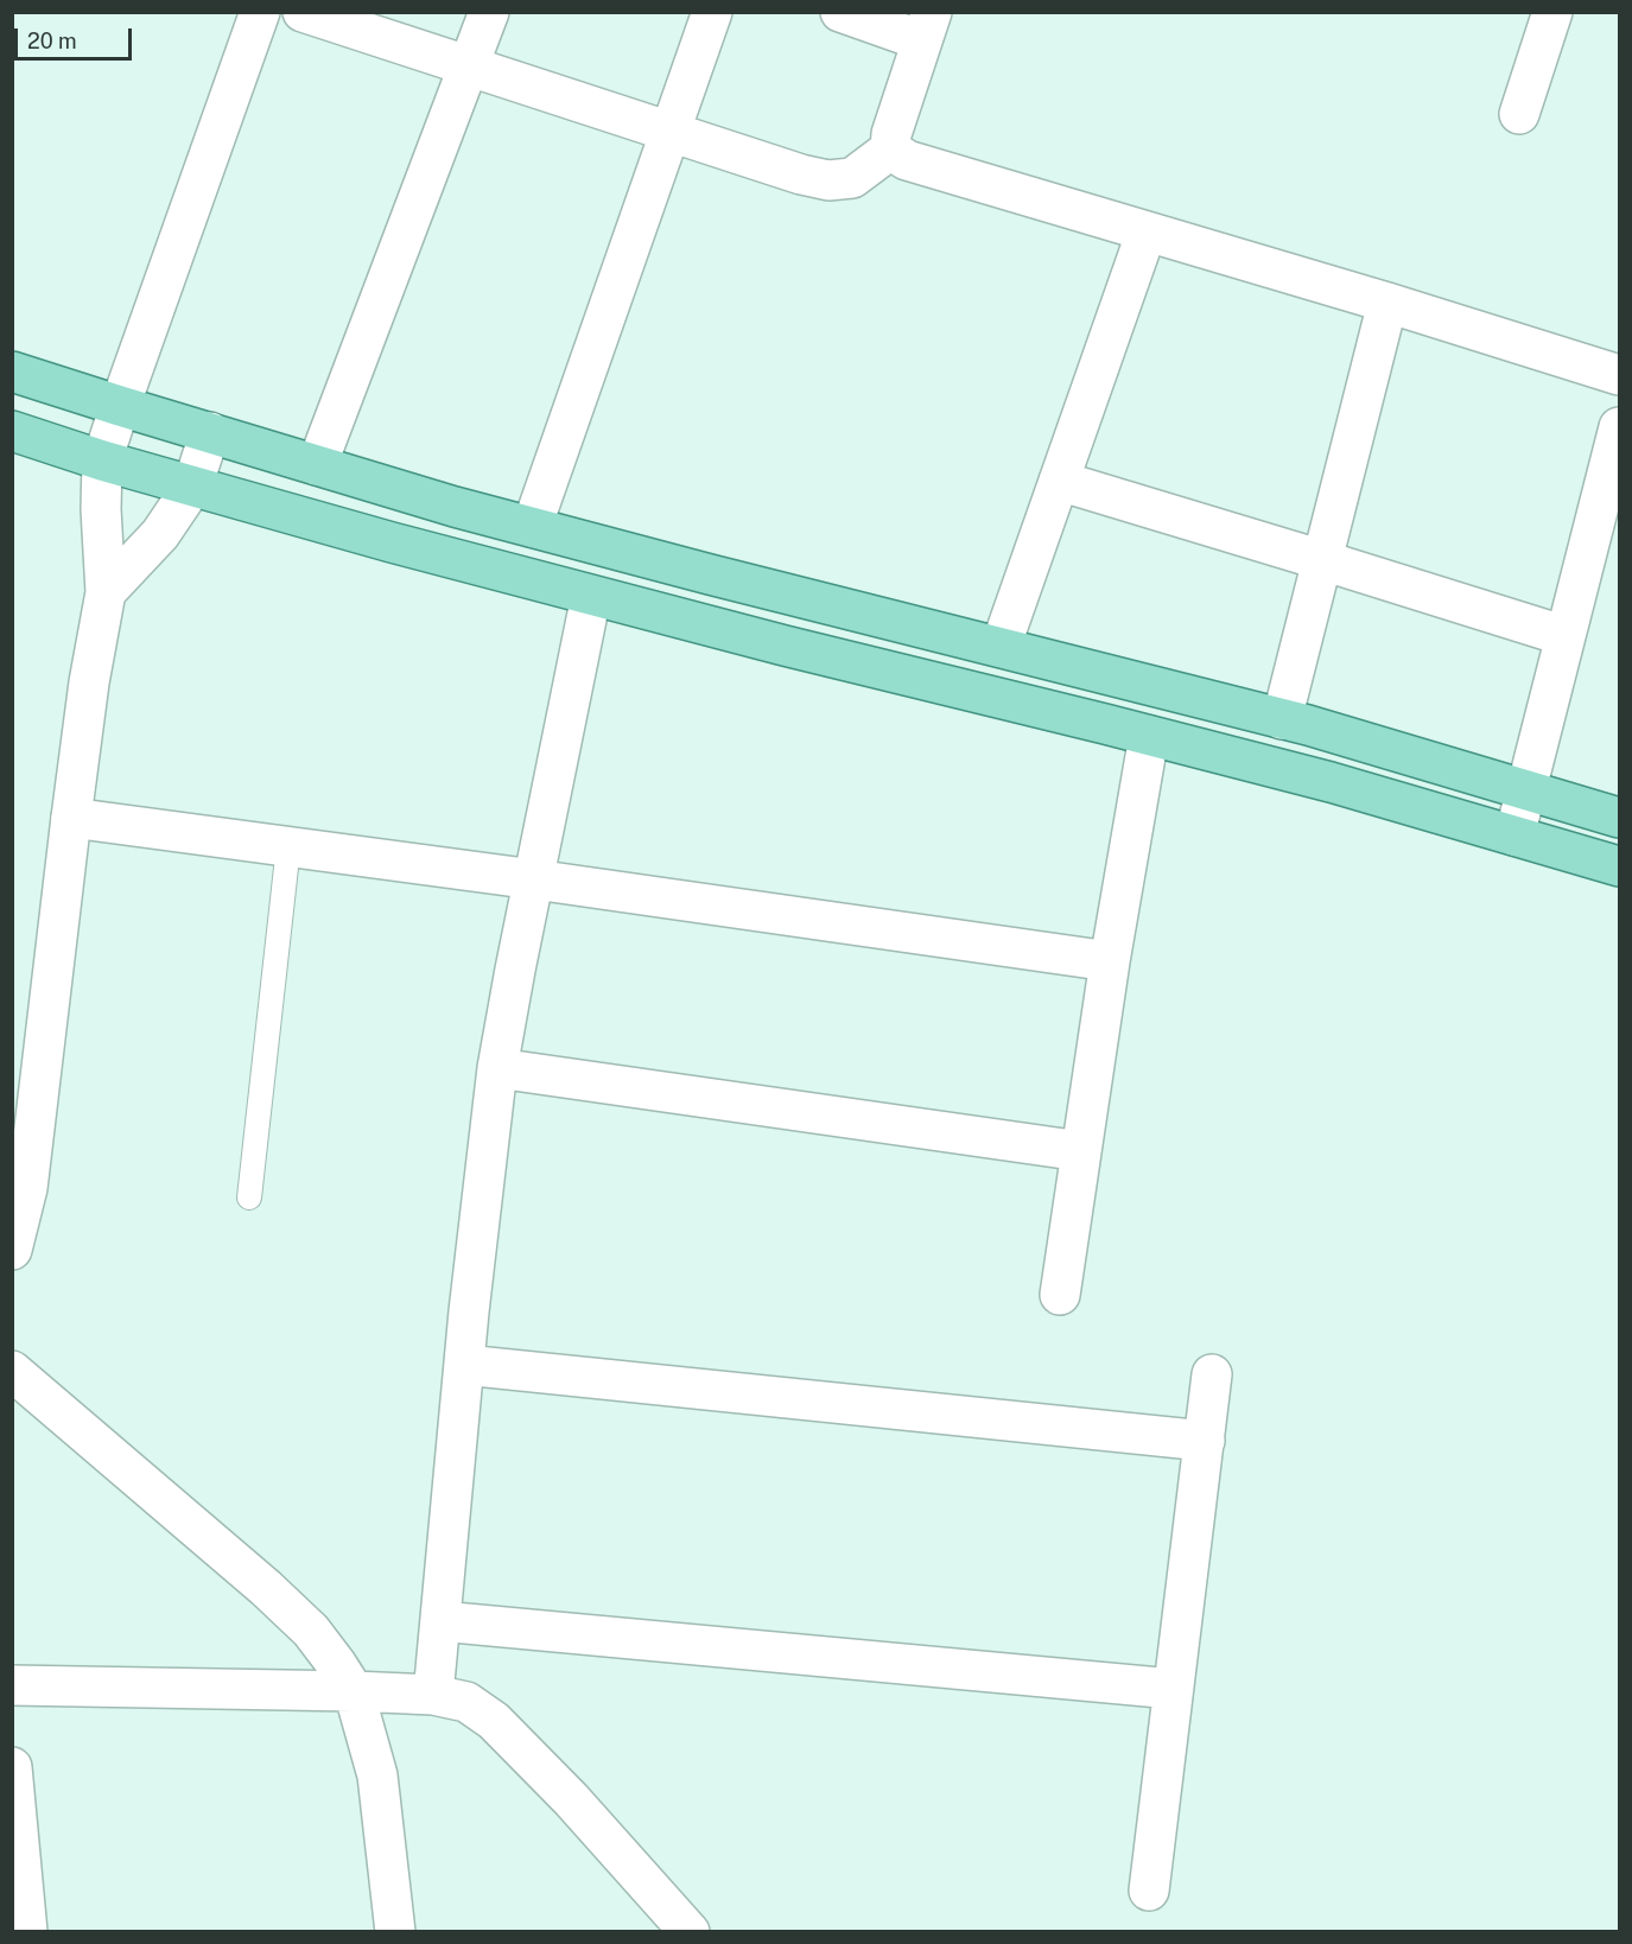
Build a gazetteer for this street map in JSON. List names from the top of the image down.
{
  "scale_bar": "20 m"
}
